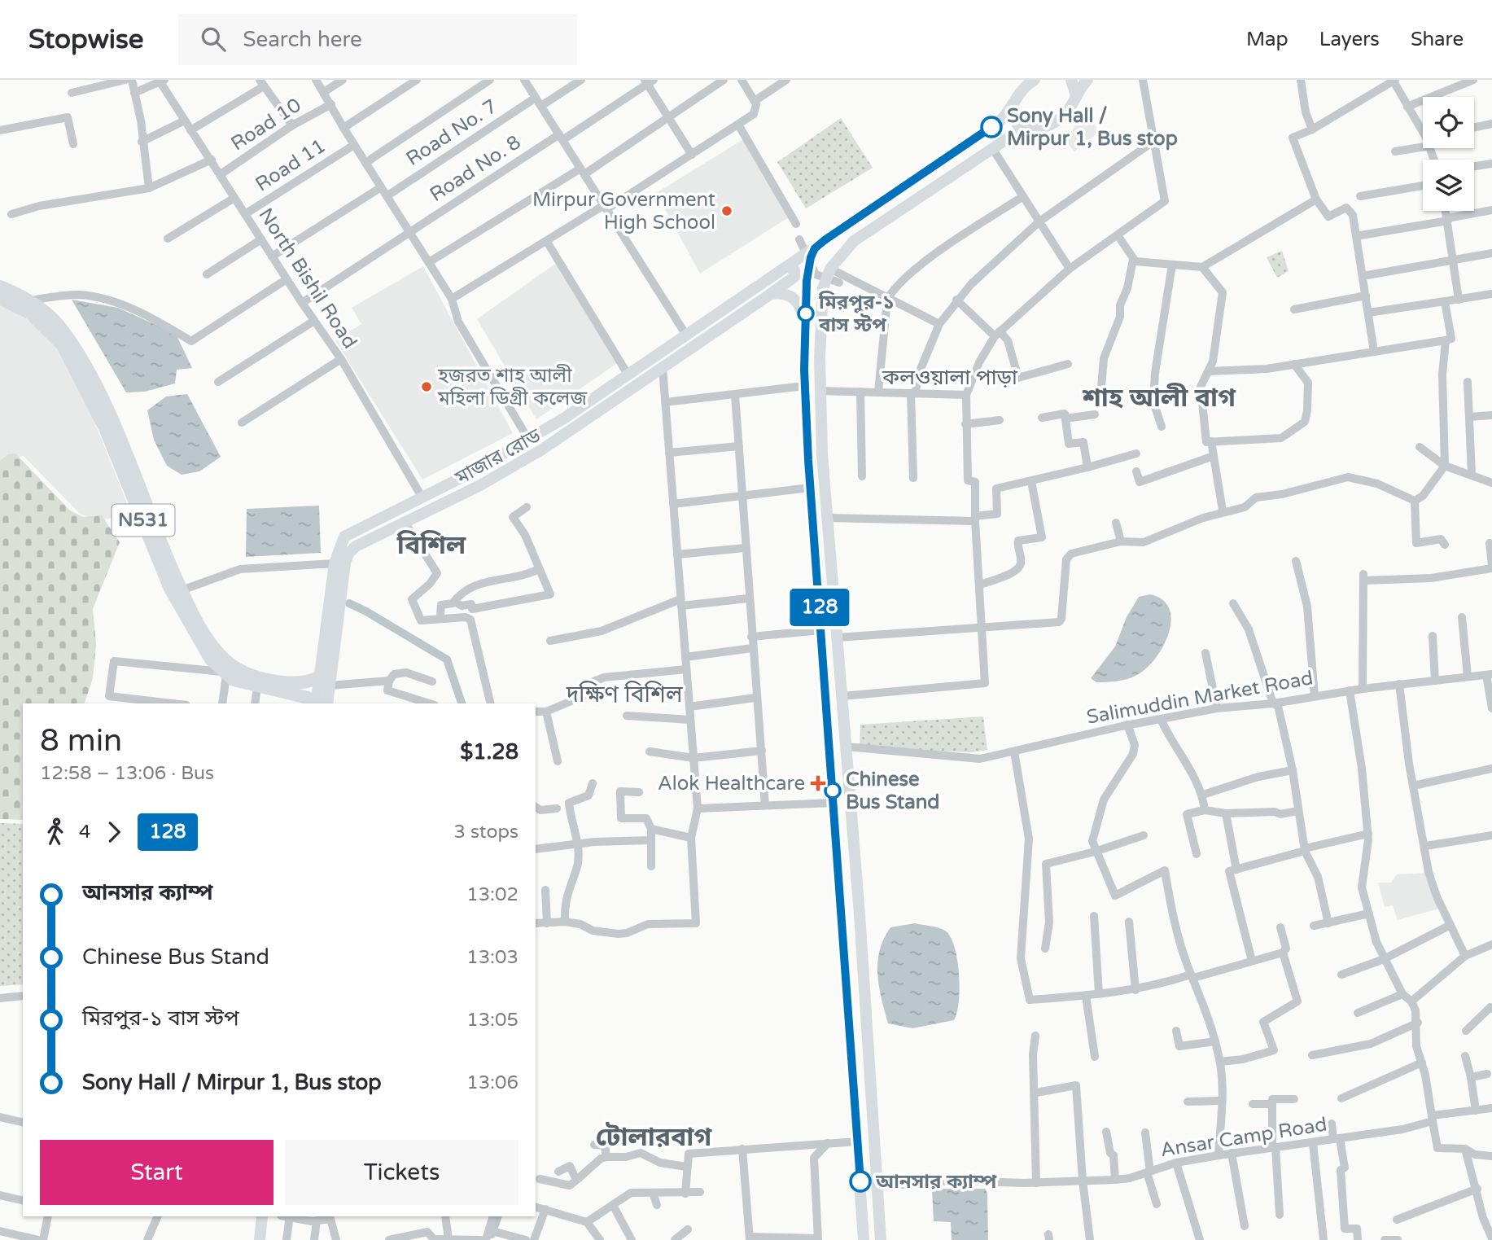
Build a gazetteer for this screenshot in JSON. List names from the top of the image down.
{
  "streets": {
    "highway": ["N531"],
    "main road": ["মাজার রোড"],
    "street": [
      "Road 10",
      "Road No. 7",
      "Road 11",
      "Road No. 8",
      "North Bishil Road",
      "Salimuddin Market Road",
      "Ansar Camp Road"
    ]
  },
  "crossings": [
    ["Road 10", "North Bishil Road"],
    ["Road 11", "North Bishil Road"],
    ["Road No. 8", "North Bishil Road"],
    ["North Bishil Road", "মাজার রোড"],
    ["মাজার রোড", "N531"]
  ],
  "districts": [
    "কলওয়ালা পাড়া",
    "শাহ আলী বাগ",
    "বিশিল",
    "দক্ষিণ বিশিল",
    "টোলারবাগ"
  ],
  "places": {
    "other": [
      "Sony Hall / Mirpur 1, Bus stop",
      "Mirpur Government High School",
      "মিরপুর-১ বাস স্টপ",
      "হজরত শাহ আলী মহিলা ডিগ্রী কলেজ",
      "Chinese Bus Stand",
      "আনসার ক্যাম্প"
    ],
    "health": ["Alok Healthcare"]
  },
  "lines": ["bus line 128"],
  "page": {
    "header": "Stopwise",
    "search": "Search here",
    "nav": ["Map", "Layers", "Share"],
    "on_map": "128",
    "heading": ["8 min", "12:58 – 13:06 · Bus", "$1.28"],
    "legs": ["4", "128", "3 stops"],
    "list": [
      {
        "name": "আনসার ক্যাম্প",
        "value": "13:02"
      },
      {
        "name": "Chinese Bus Stand",
        "value": "13:03"
      },
      {
        "name": "মিরপুর-১ বাস স্টপ",
        "value": "13:05"
      },
      {
        "name": "Sony Hall / Mirpur 1, Bus stop",
        "value": "13:06"
      }
    ],
    "buttons": ["Start", "Tickets"]
  }
}
